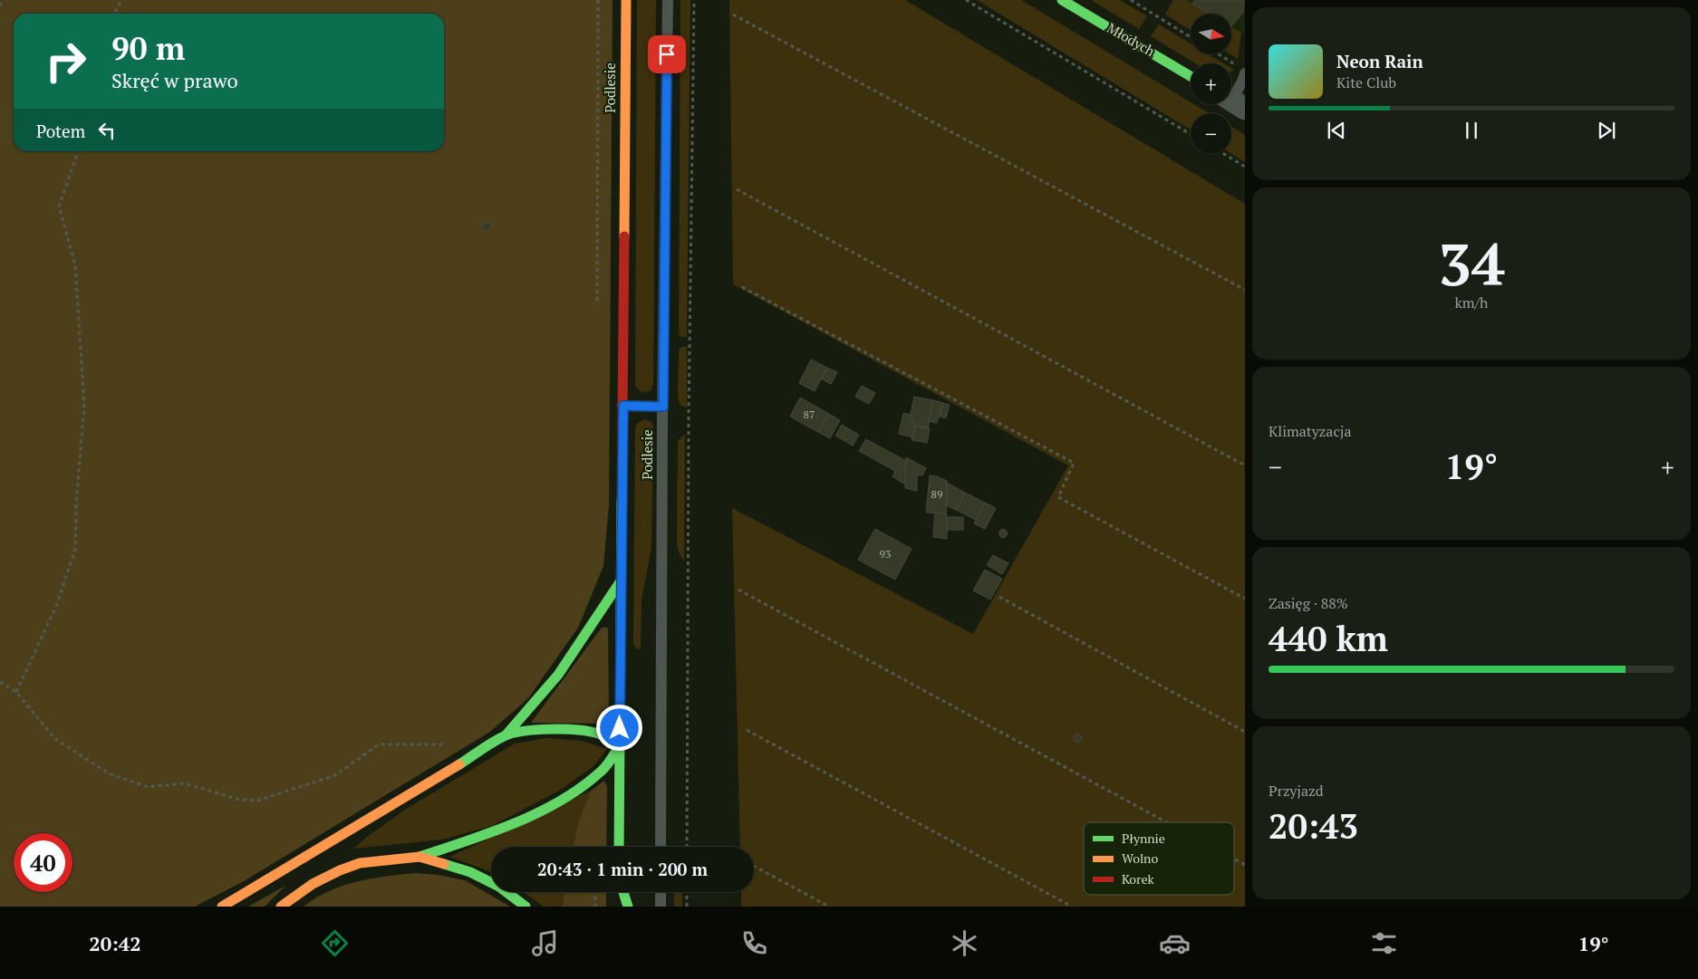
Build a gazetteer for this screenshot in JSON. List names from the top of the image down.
{
  "streets": {
    "main road": ["Młodych", "Podlesie"]
  },
  "house_numbers": ["87", "89", "93"],
  "legend": ["Płynnie", "Wolno", "Korek"],
  "north": "right",
  "page": {
    "map_buttons": ["+", "−"],
    "turn": ["90 m", "Skręć w prawo"],
    "song": ["Neon Rain", "Kite Club"],
    "then": "Potem",
    "tile": [
      ["34", "km/h"],
      "Klimatyzacja",
      ["Zasięg · 88%", "440 km"],
      ["Przyjazd", "20:43"]
    ],
    "heat": ["−", "19°", "+"],
    "limit": "40",
    "trip": "20:43 · 1 min · 200 m",
    "tabs": ["20:42", "19°"]
  }
}
